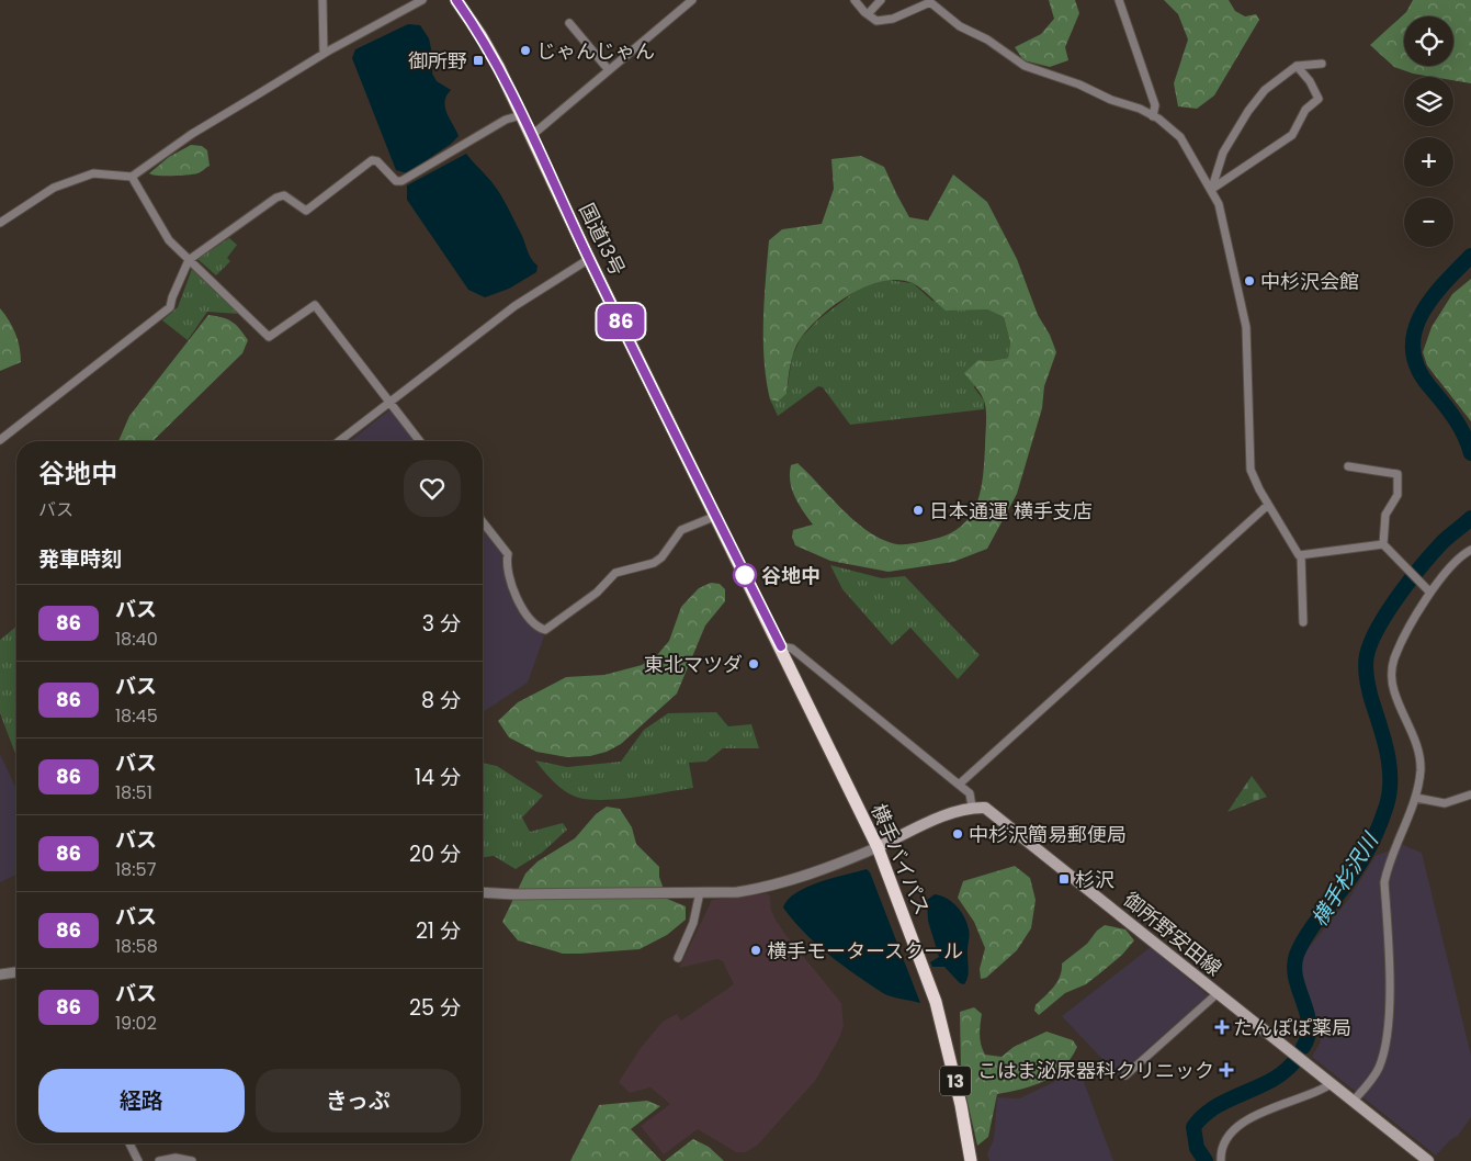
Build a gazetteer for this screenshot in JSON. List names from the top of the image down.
{
  "streets": {
    "highway": ["国道13号", "横手バイパス", "13"],
    "main road": ["御所野安田線"]
  },
  "crossings": [
    ["国道13号", "横手バイパス"]
  ],
  "water": ["横手杉沢川"],
  "places": {
    "other": [
      "じゃんじゃん",
      "中杉沢会館",
      "日本通運 横手支店",
      "谷地中",
      "東北マツダ",
      "中杉沢簡易郵便局",
      "横手モータースクール"
    ],
    "transit": ["御所野", "杉沢"],
    "health": ["たんぽぽ薬局", "こはま泌尿器科クリニック"]
  },
  "lines": ["bus line 86"],
  "page": {
    "on_map": "86",
    "map_buttons": ["+", "−"],
    "heading": [
      ["谷地中", "バス"],
      "発車時刻"
    ],
    "list": [
      {
        "mark": "86",
        "name": "バス",
        "note": "18:40",
        "value": "3 分"
      },
      {
        "mark": "86",
        "name": "バス",
        "note": "18:45",
        "value": "8 分"
      },
      {
        "mark": "86",
        "name": "バス",
        "note": "18:51",
        "value": "14 分"
      },
      {
        "mark": "86",
        "name": "バス",
        "note": "18:57",
        "value": "20 分"
      },
      {
        "mark": "86",
        "name": "バス",
        "note": "18:58",
        "value": "21 分"
      },
      {
        "mark": "86",
        "name": "バス",
        "note": "19:02",
        "value": "25 分"
      }
    ],
    "buttons": ["経路", "きっぷ"]
  }
}
